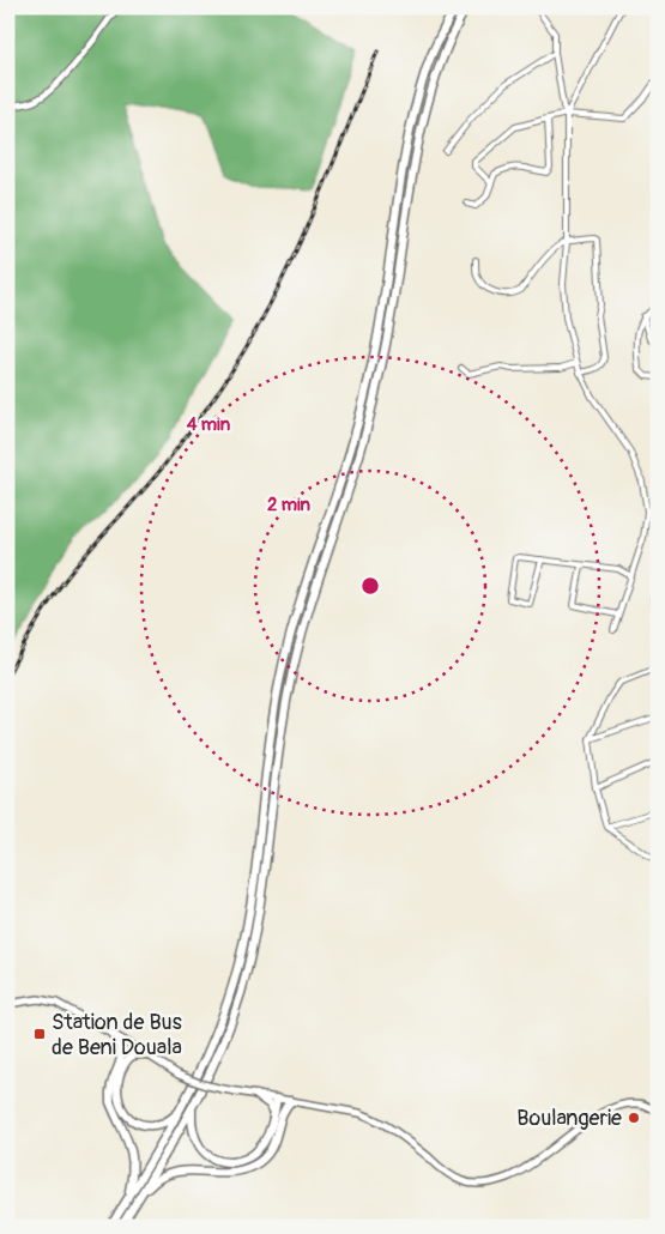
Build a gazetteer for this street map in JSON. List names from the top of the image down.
{
  "places": {
    "transit": ["Station de Bus de Beni Douala"],
    "other": ["Boulangerie"]
  },
  "rings": ["4 min", "2 min"]
}
